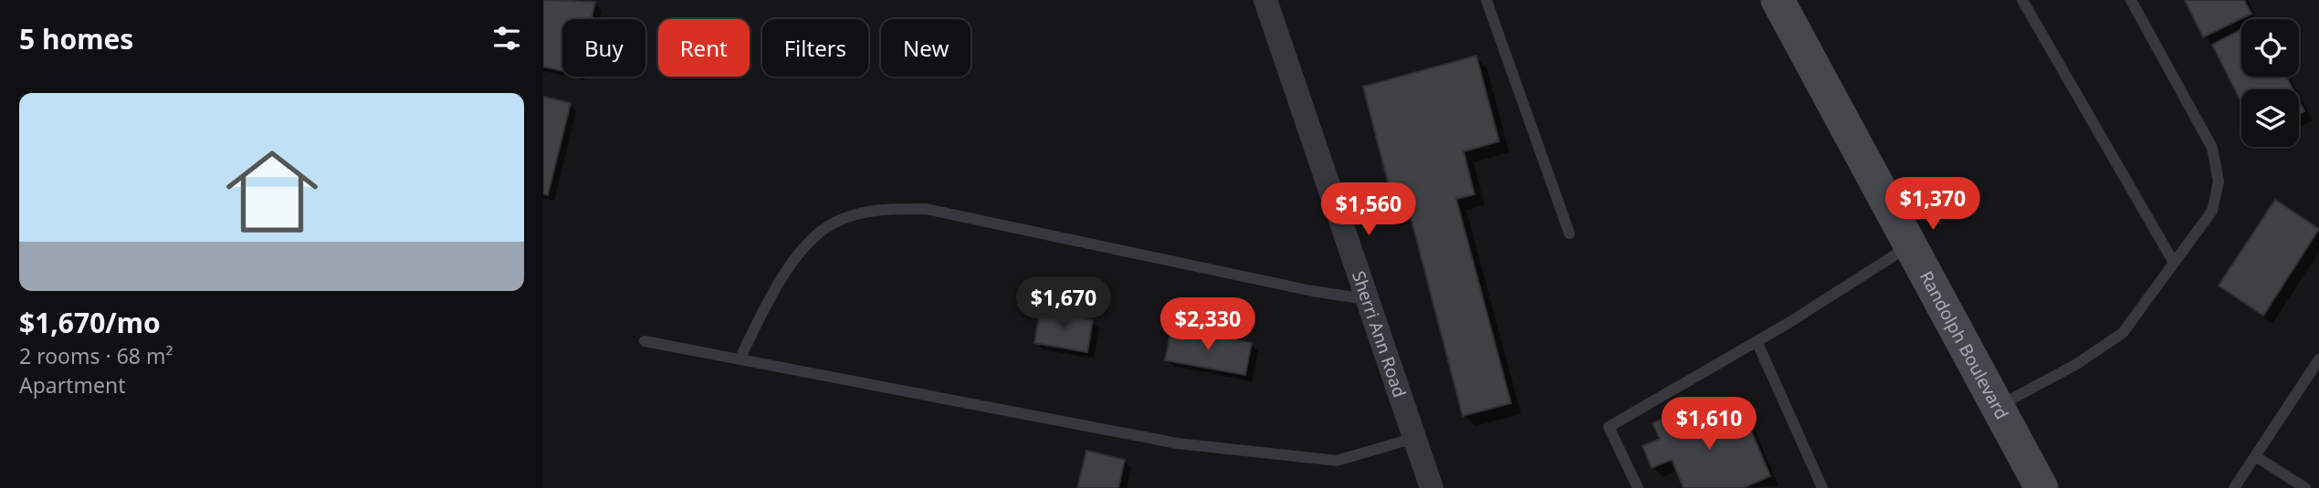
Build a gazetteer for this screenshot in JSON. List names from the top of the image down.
{
  "streets": {
    "main road": ["Randolph Boulevard"],
    "street": ["Sherri Ann Road"]
  },
  "page": {
    "heading": "5 homes",
    "chip": [
      "Buy",
      "Rent",
      "Filters",
      "New"
    ],
    "list": [
      {
        "name": "$1,670/mo",
        "note": "2 rooms · 68 m² · Apartment"
      }
    ],
    "price": [
      "$1,370",
      "$1,560",
      "$1,670",
      "$2,330",
      "$1,610"
    ]
  }
}
